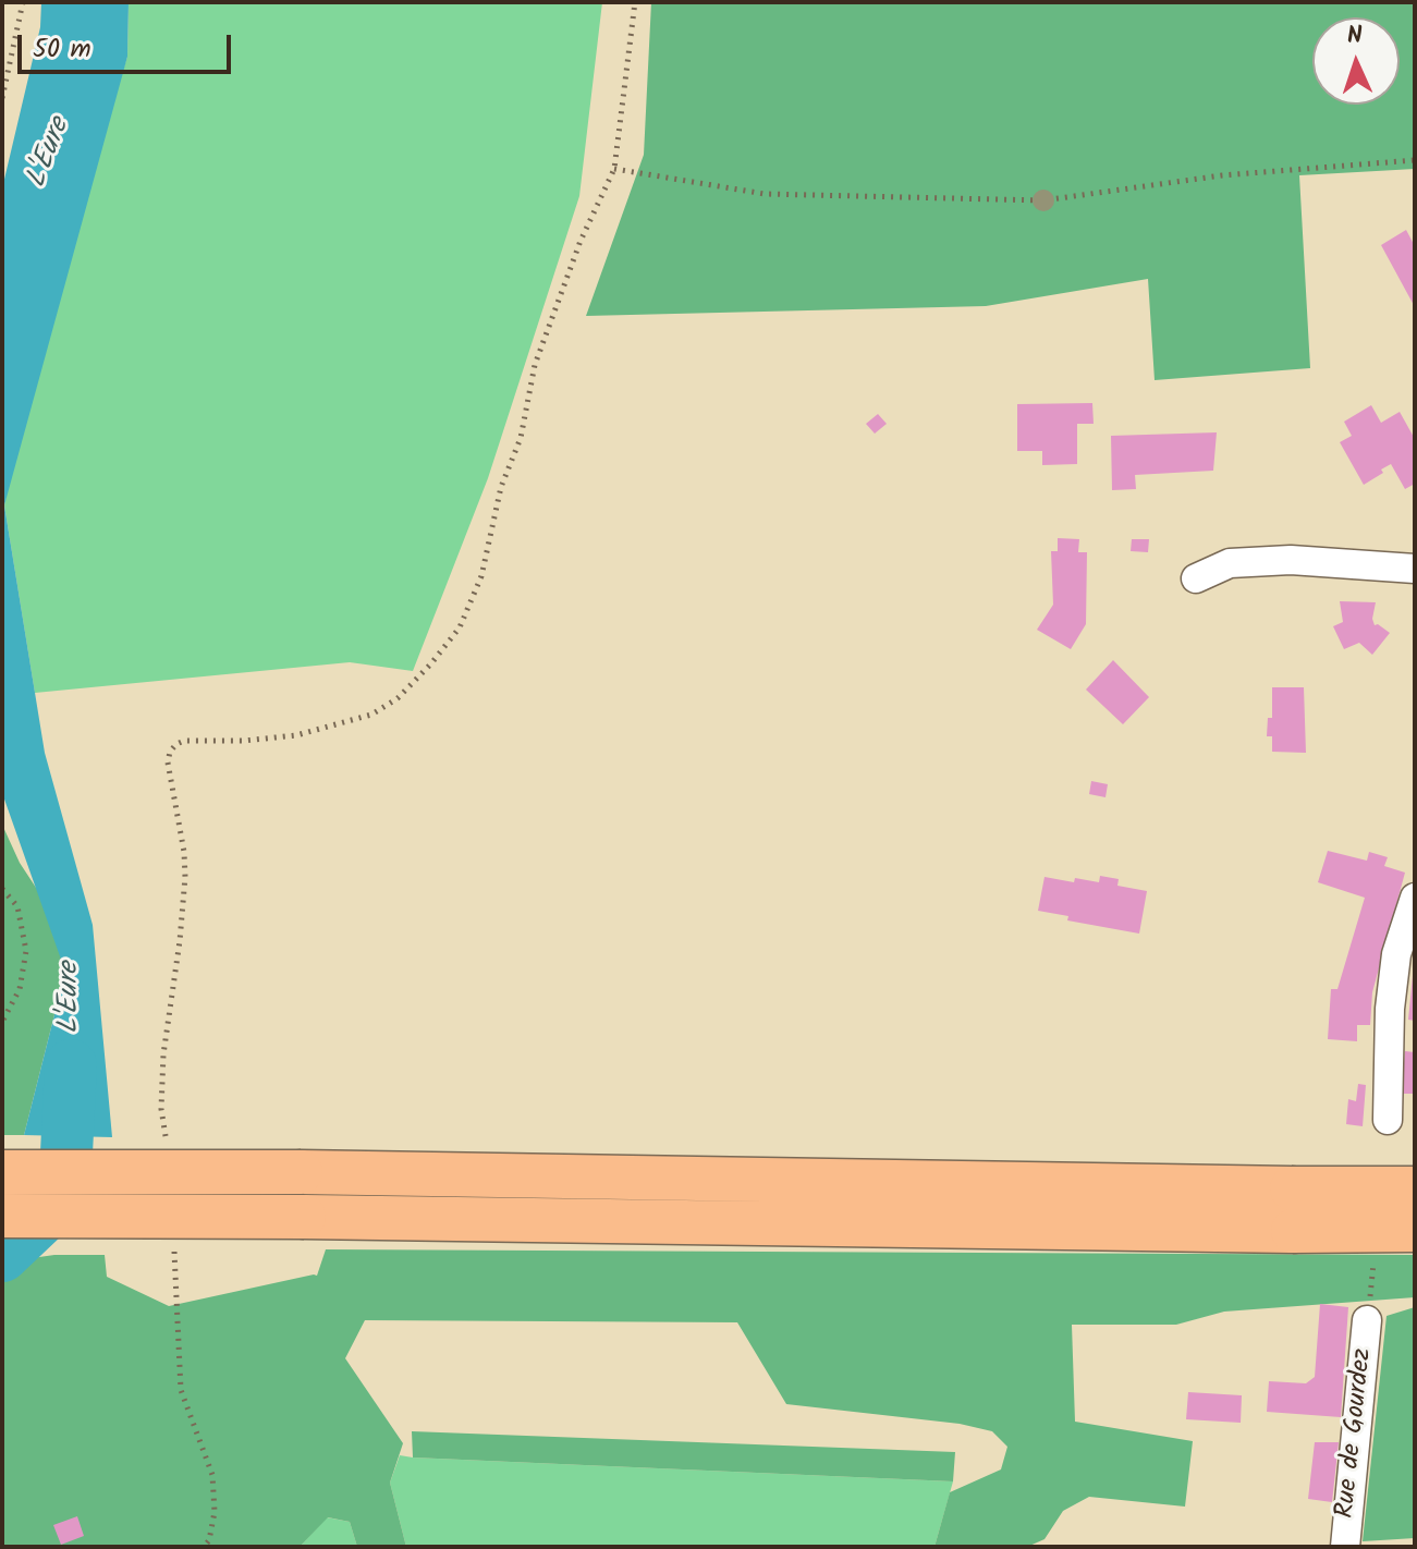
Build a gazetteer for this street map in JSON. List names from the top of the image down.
{
  "streets": {
    "street": ["Rue de Gourdez"]
  },
  "water": ["L'Eure"],
  "scale_bar": "50 m",
  "north": "top"
}
